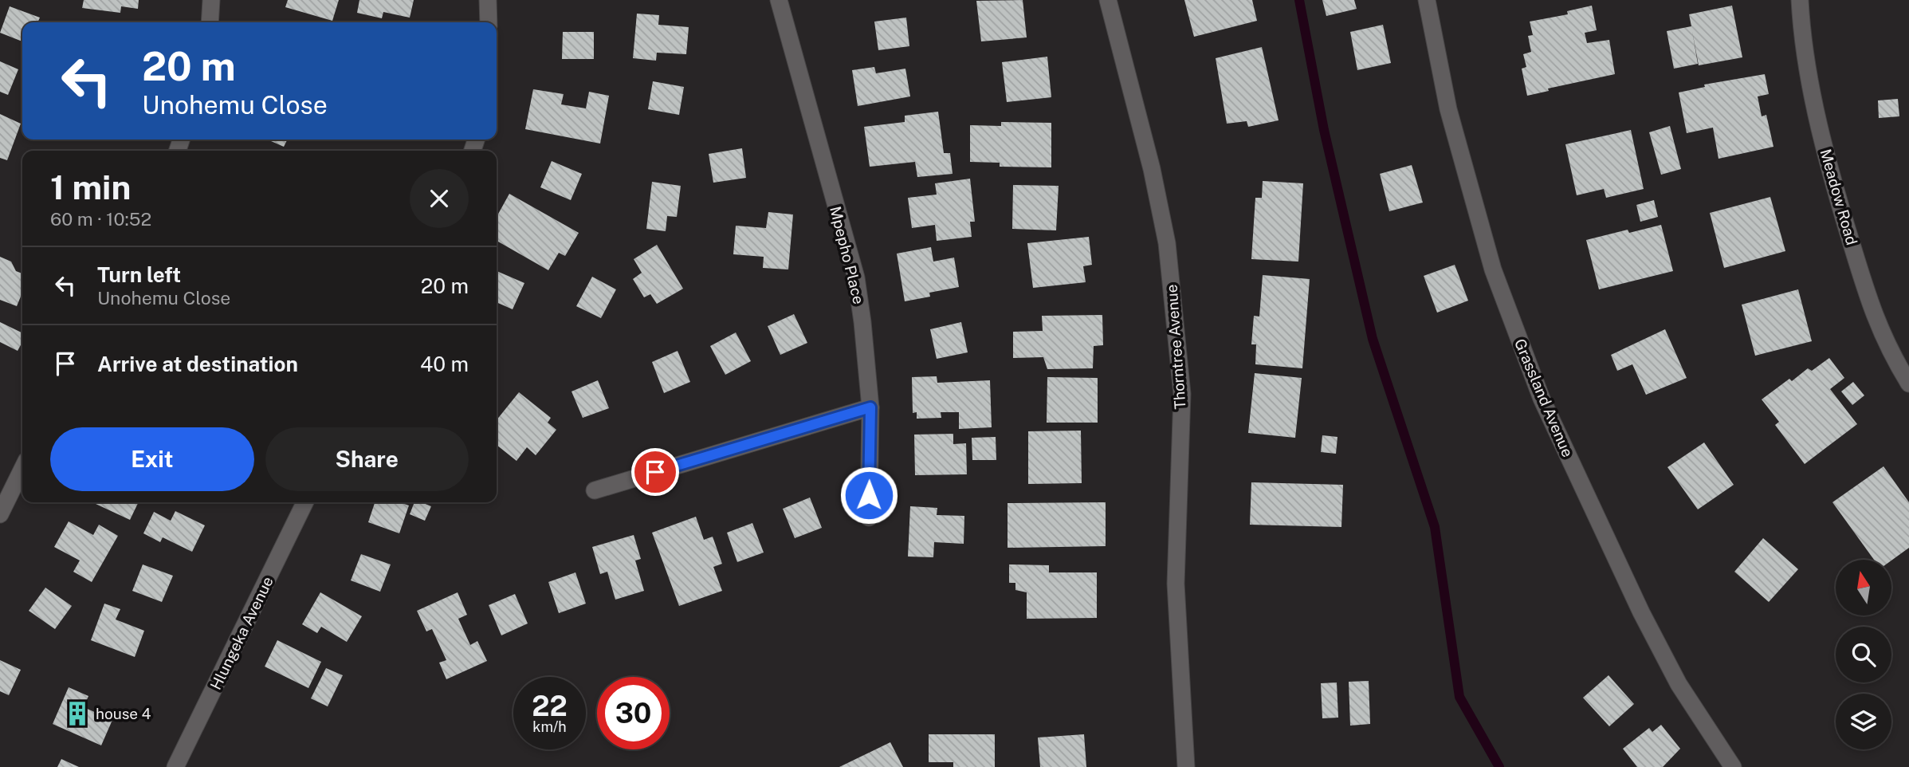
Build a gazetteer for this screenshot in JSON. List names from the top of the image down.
{
  "streets": {
    "street": [
      "Meadow Road",
      "Mpepho Place",
      "Thorntree Avenue",
      "Grassland Avenue",
      "Hlungeka Avenue"
    ]
  },
  "places": {
    "building": ["house 4"]
  },
  "north": "top",
  "page": {
    "turn": ["20 m", "Unohemu Close"],
    "heading": ["1 min", "60 m · 10:52"],
    "list": [
      {
        "name": "Turn left",
        "note": "Unohemu Close",
        "value": "20 m"
      },
      {
        "name": "Arrive at destination",
        "value": "40 m"
      }
    ],
    "buttons": ["Exit", "Share"],
    "speed": "22 km/h",
    "limit": "30"
  }
}
